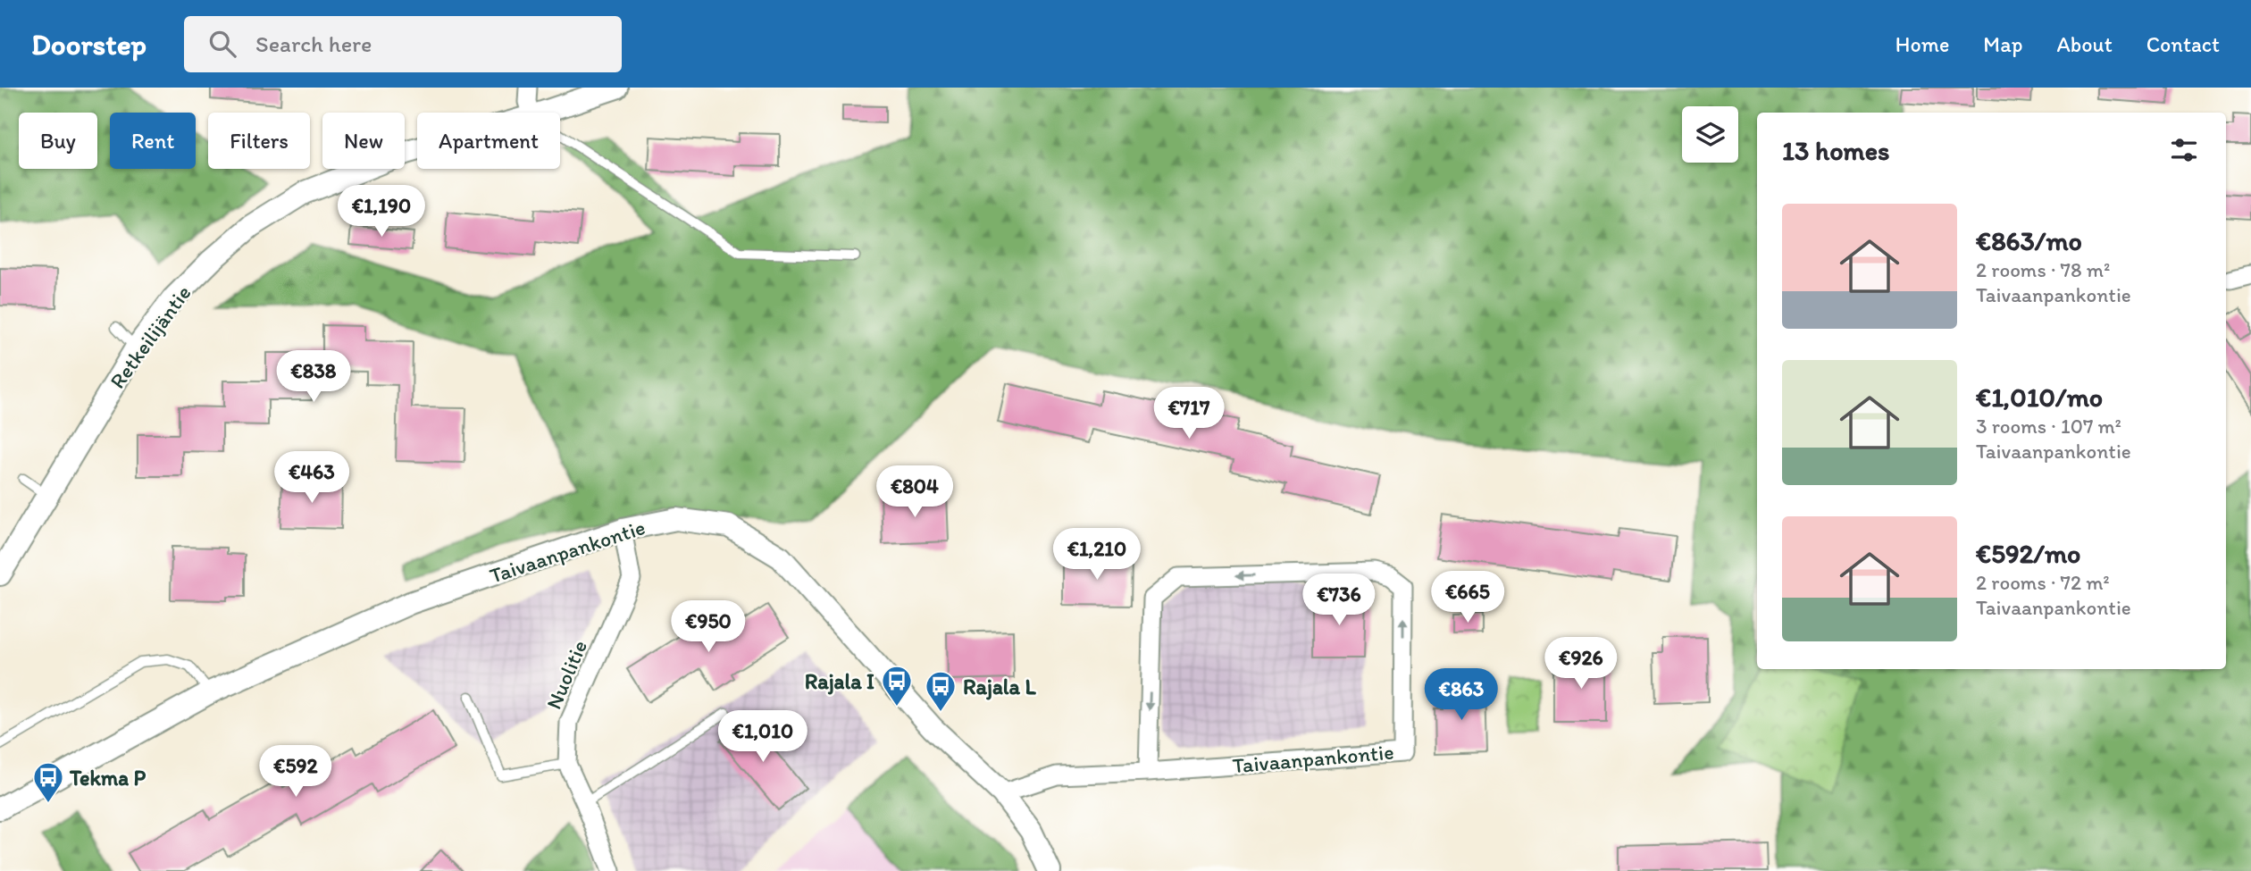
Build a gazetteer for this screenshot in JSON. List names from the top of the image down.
{
  "streets": {
    "street": ["Retkeilijäntie", "Taivaanpankontie", "Nuolitie"]
  },
  "crossings": [
    ["Taivaanpankontie", "Nuolitie"]
  ],
  "places": {
    "bus stop": ["Rajala I", "Rajala L", "Tekma P"]
  },
  "page": {
    "header": "Doorstep",
    "search": "Search here",
    "nav": [
      "Home",
      "Map",
      "About",
      "Contact"
    ],
    "chip": [
      "Buy",
      "Rent",
      "Filters",
      "New",
      "Apartment"
    ],
    "heading": "13 homes",
    "price": [
      "€1,190",
      "€838",
      "€717",
      "€463",
      "€804",
      "€1,210",
      "€665",
      "€736",
      "€950",
      "€926",
      "€863",
      "€1,010",
      "€592"
    ],
    "list": [
      {
        "name": "€863/mo",
        "note": "2 rooms · 78 m² · Taivaanpankontie"
      },
      {
        "name": "€1,010/mo",
        "note": "3 rooms · 107 m² · Taivaanpankontie"
      },
      {
        "name": "€592/mo",
        "note": "2 rooms · 72 m² · Taivaanpankontie"
      }
    ]
  }
}
